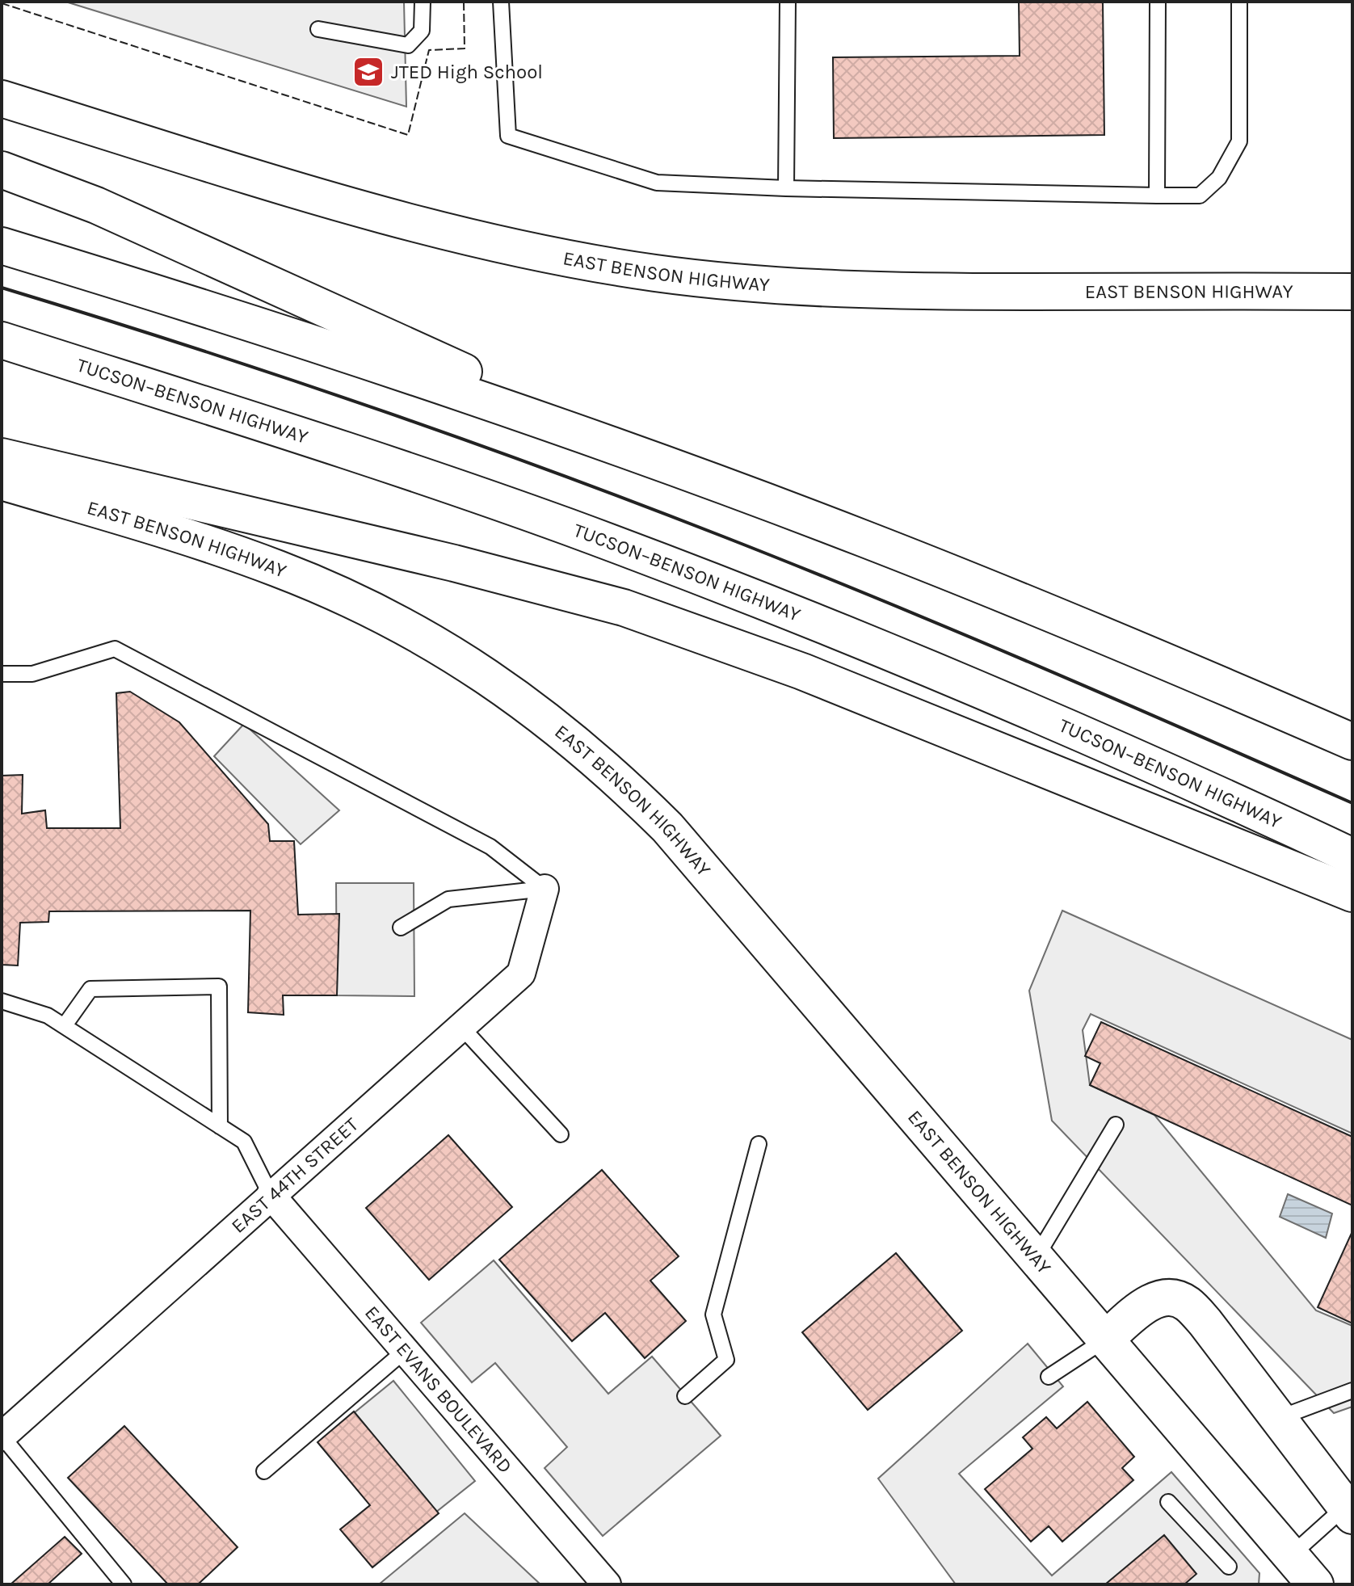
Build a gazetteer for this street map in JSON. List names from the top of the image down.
{
  "streets": {
    "main road": ["EAST BENSON HIGHWAY", "TUCSON–BENSON HIGHWAY"],
    "street": ["EAST 44TH STREET", "EAST EVANS BOULEVARD"]
  },
  "crossings": [
    ["EAST 44TH STREET", "EAST EVANS BOULEVARD"]
  ],
  "places": {
    "school or university": ["JTED High School"]
  }
}
